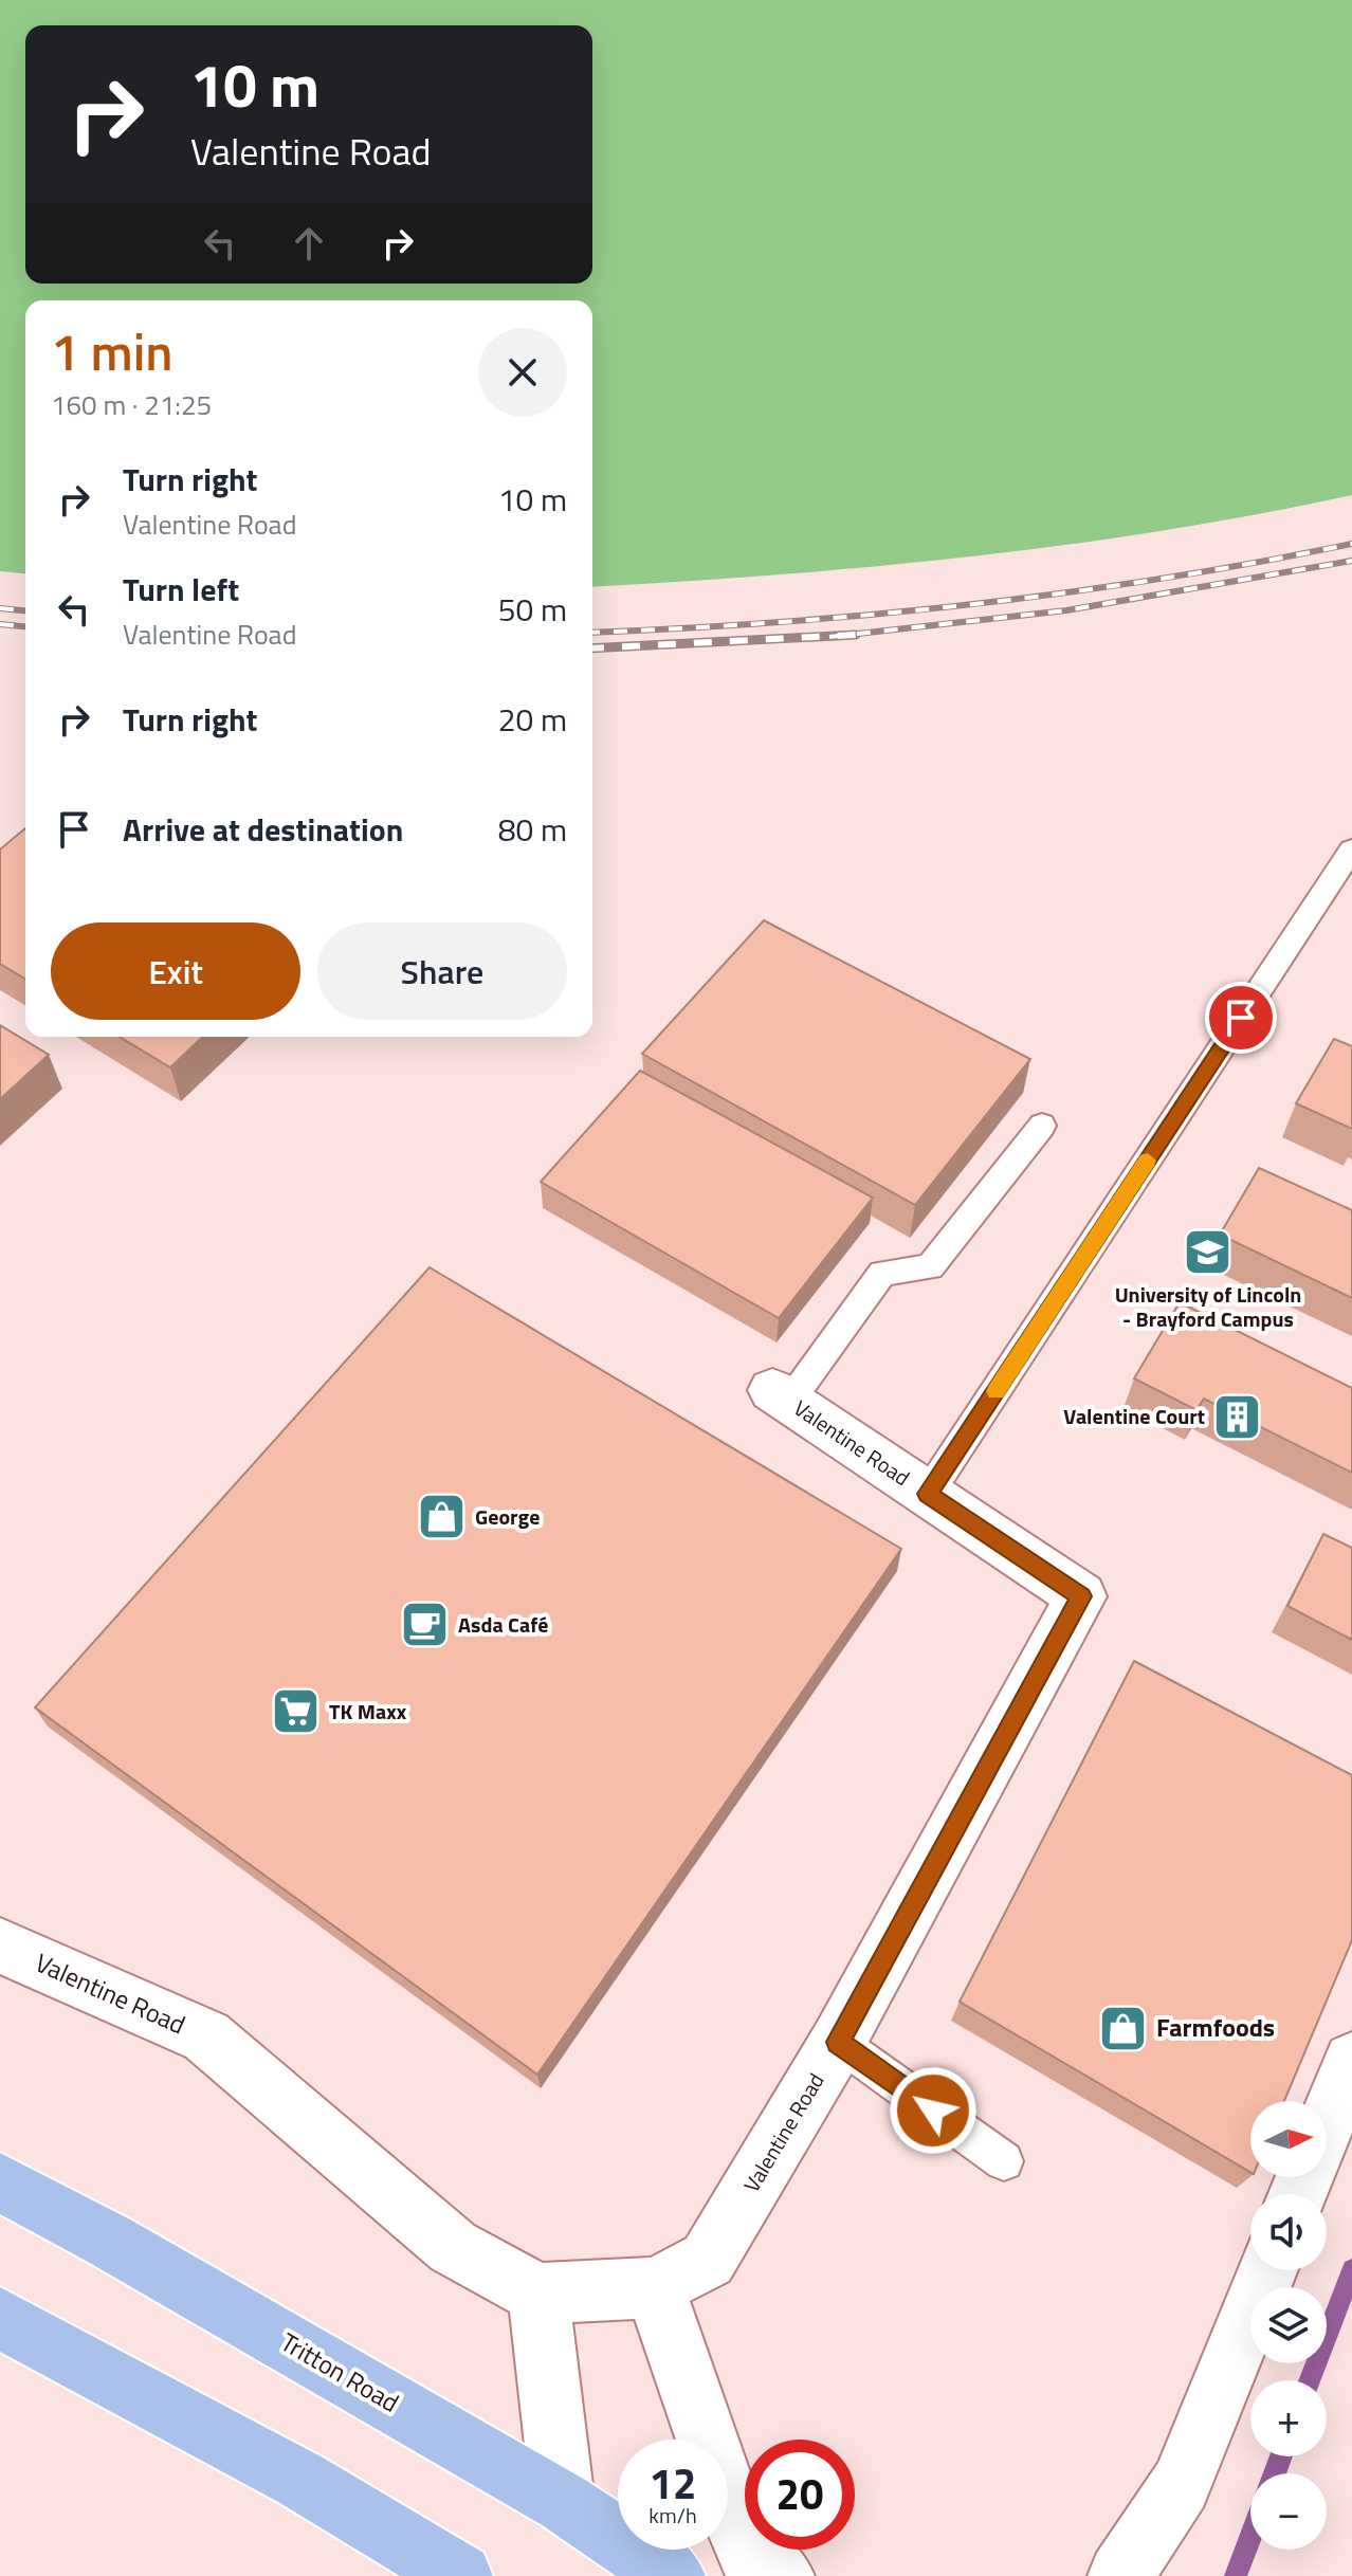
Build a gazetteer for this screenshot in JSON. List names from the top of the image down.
{
  "streets": {
    "main road": ["Tritton Road"],
    "street": ["Valentine Road"]
  },
  "places": {
    "school or university": ["University of Lincoln - Brayford Campus"],
    "building": ["Valentine Court"],
    "shop": ["George", "Farmfoods"],
    "cafe": ["Asda Café"],
    "supermarket": ["TK Maxx"]
  },
  "north": "right",
  "page": {
    "turn": ["10 m", "Valentine Road"],
    "heading": ["1 min", "160 m · 21:25"],
    "list": [
      {
        "name": "Turn right",
        "note": "Valentine Road",
        "value": "10 m"
      },
      {
        "name": "Turn left",
        "note": "Valentine Road",
        "value": "50 m"
      },
      {
        "name": "Turn right",
        "value": "20 m"
      },
      {
        "name": "Arrive at destination",
        "value": "80 m"
      }
    ],
    "buttons": ["Exit", "Share"],
    "map_buttons": ["+", "−"],
    "speed": "12 km/h",
    "limit": "20"
  }
}
